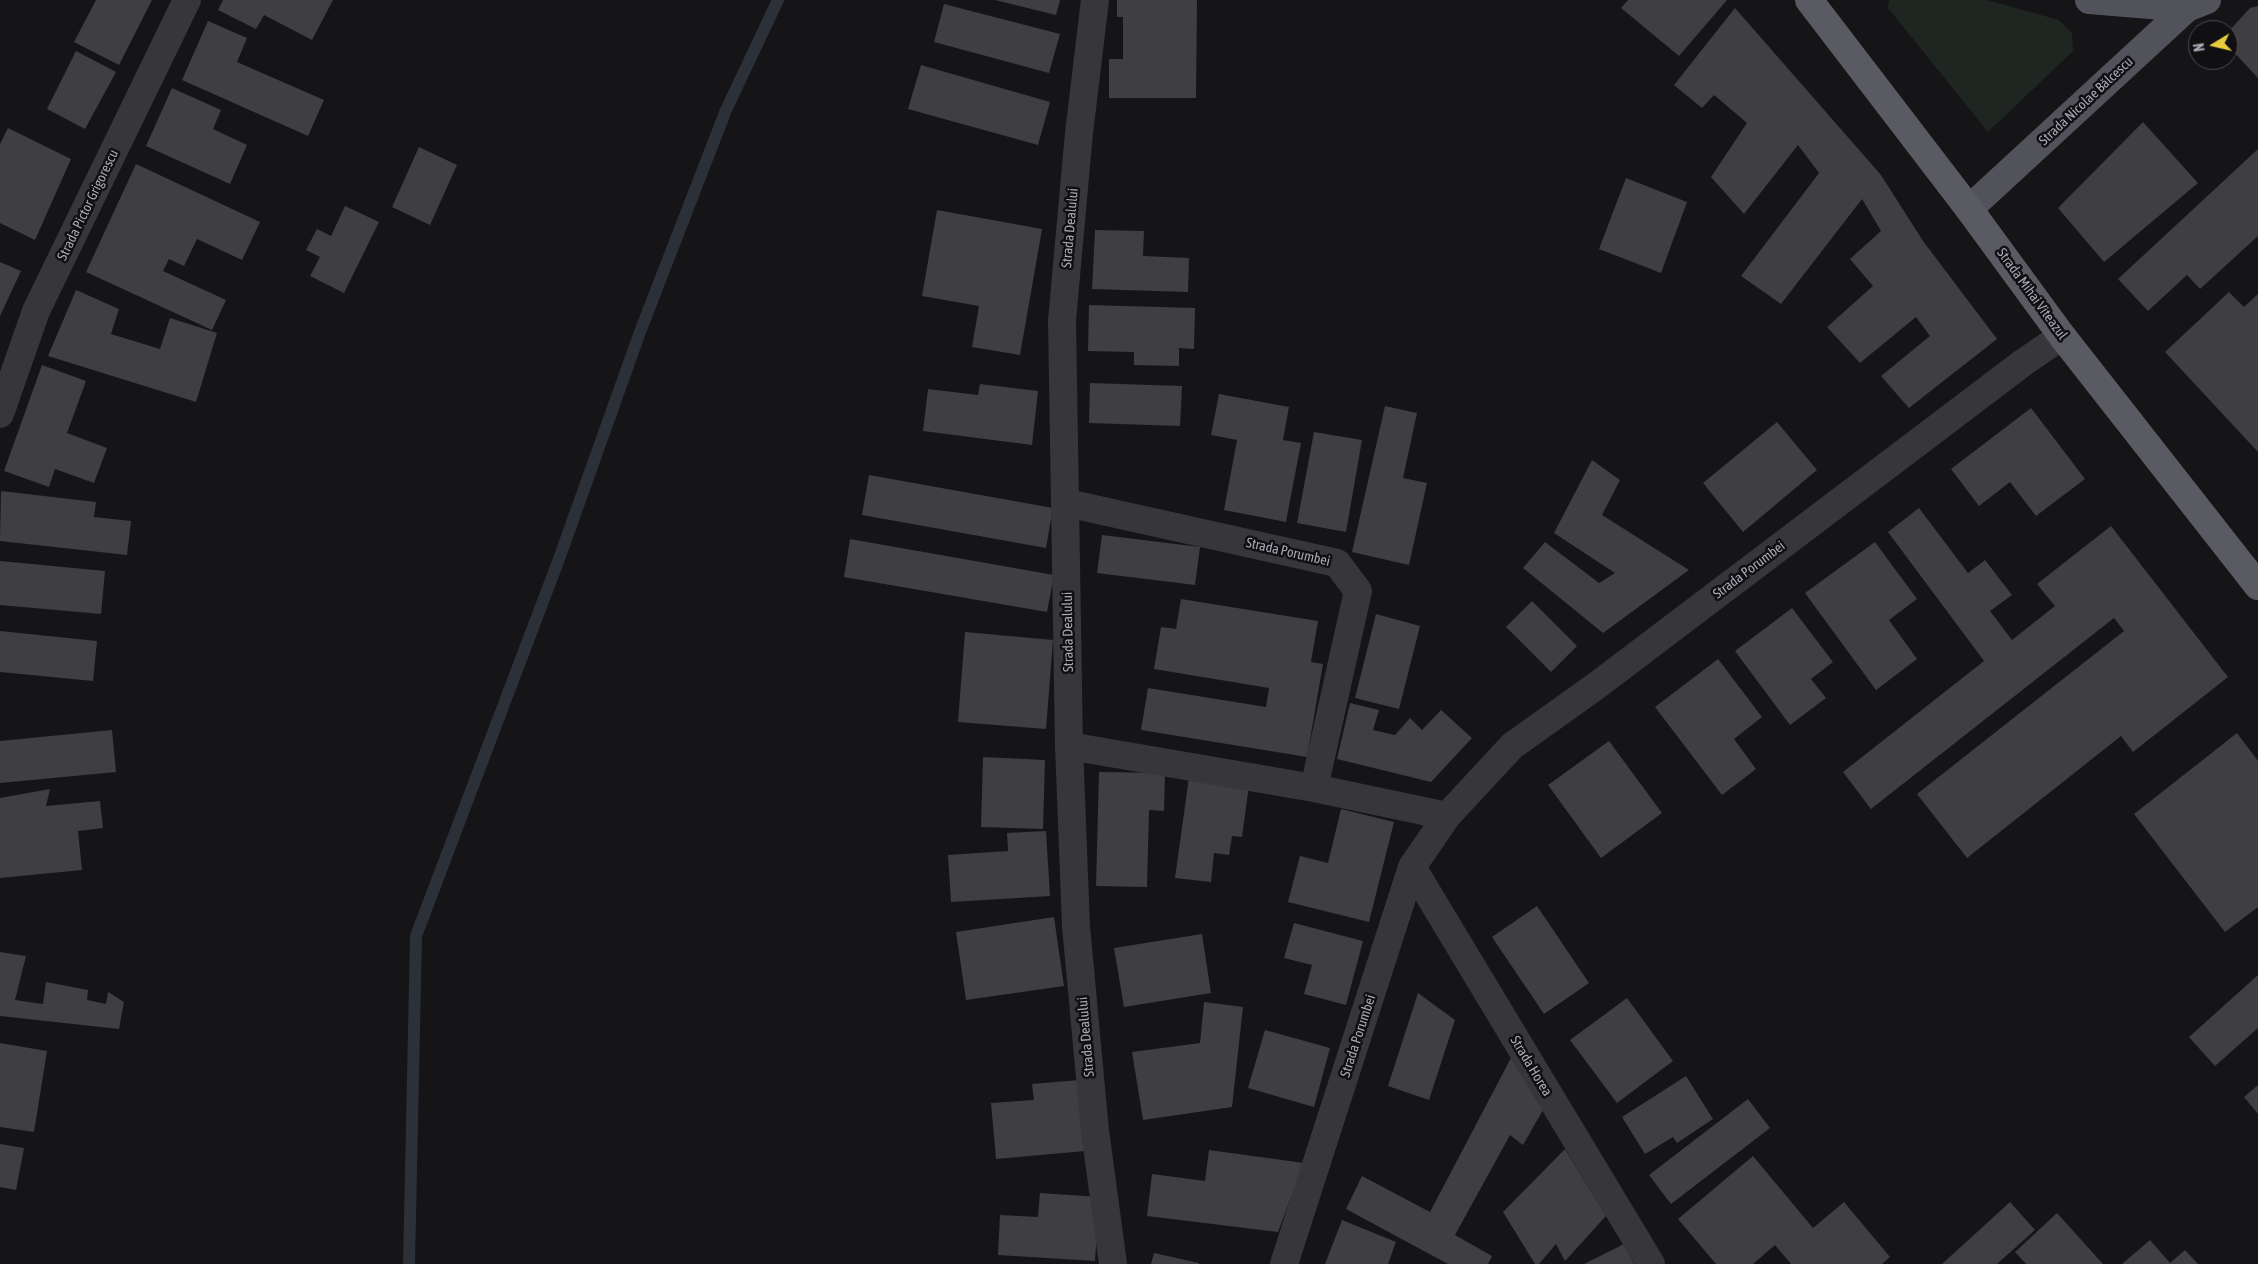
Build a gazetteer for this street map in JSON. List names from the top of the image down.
{
  "streets": {
    "highway": ["Strada Mihai Viteazul"],
    "main road": ["Strada Nicolae Bălcescu"],
    "street": [
      "Strada Pictor Grigorescu",
      "Strada Dealului",
      "Strada Porumbei",
      "Strada Horea"
    ]
  },
  "crossings": [
    ["Strada Nicolae Bălcescu", "Strada Mihai Viteazul"],
    ["Strada Dealului", "Strada Porumbei"],
    ["Strada Mihai Viteazul", "Strada Porumbei"],
    ["Strada Porumbei", "Strada Horea"]
  ],
  "north": "left"
}
